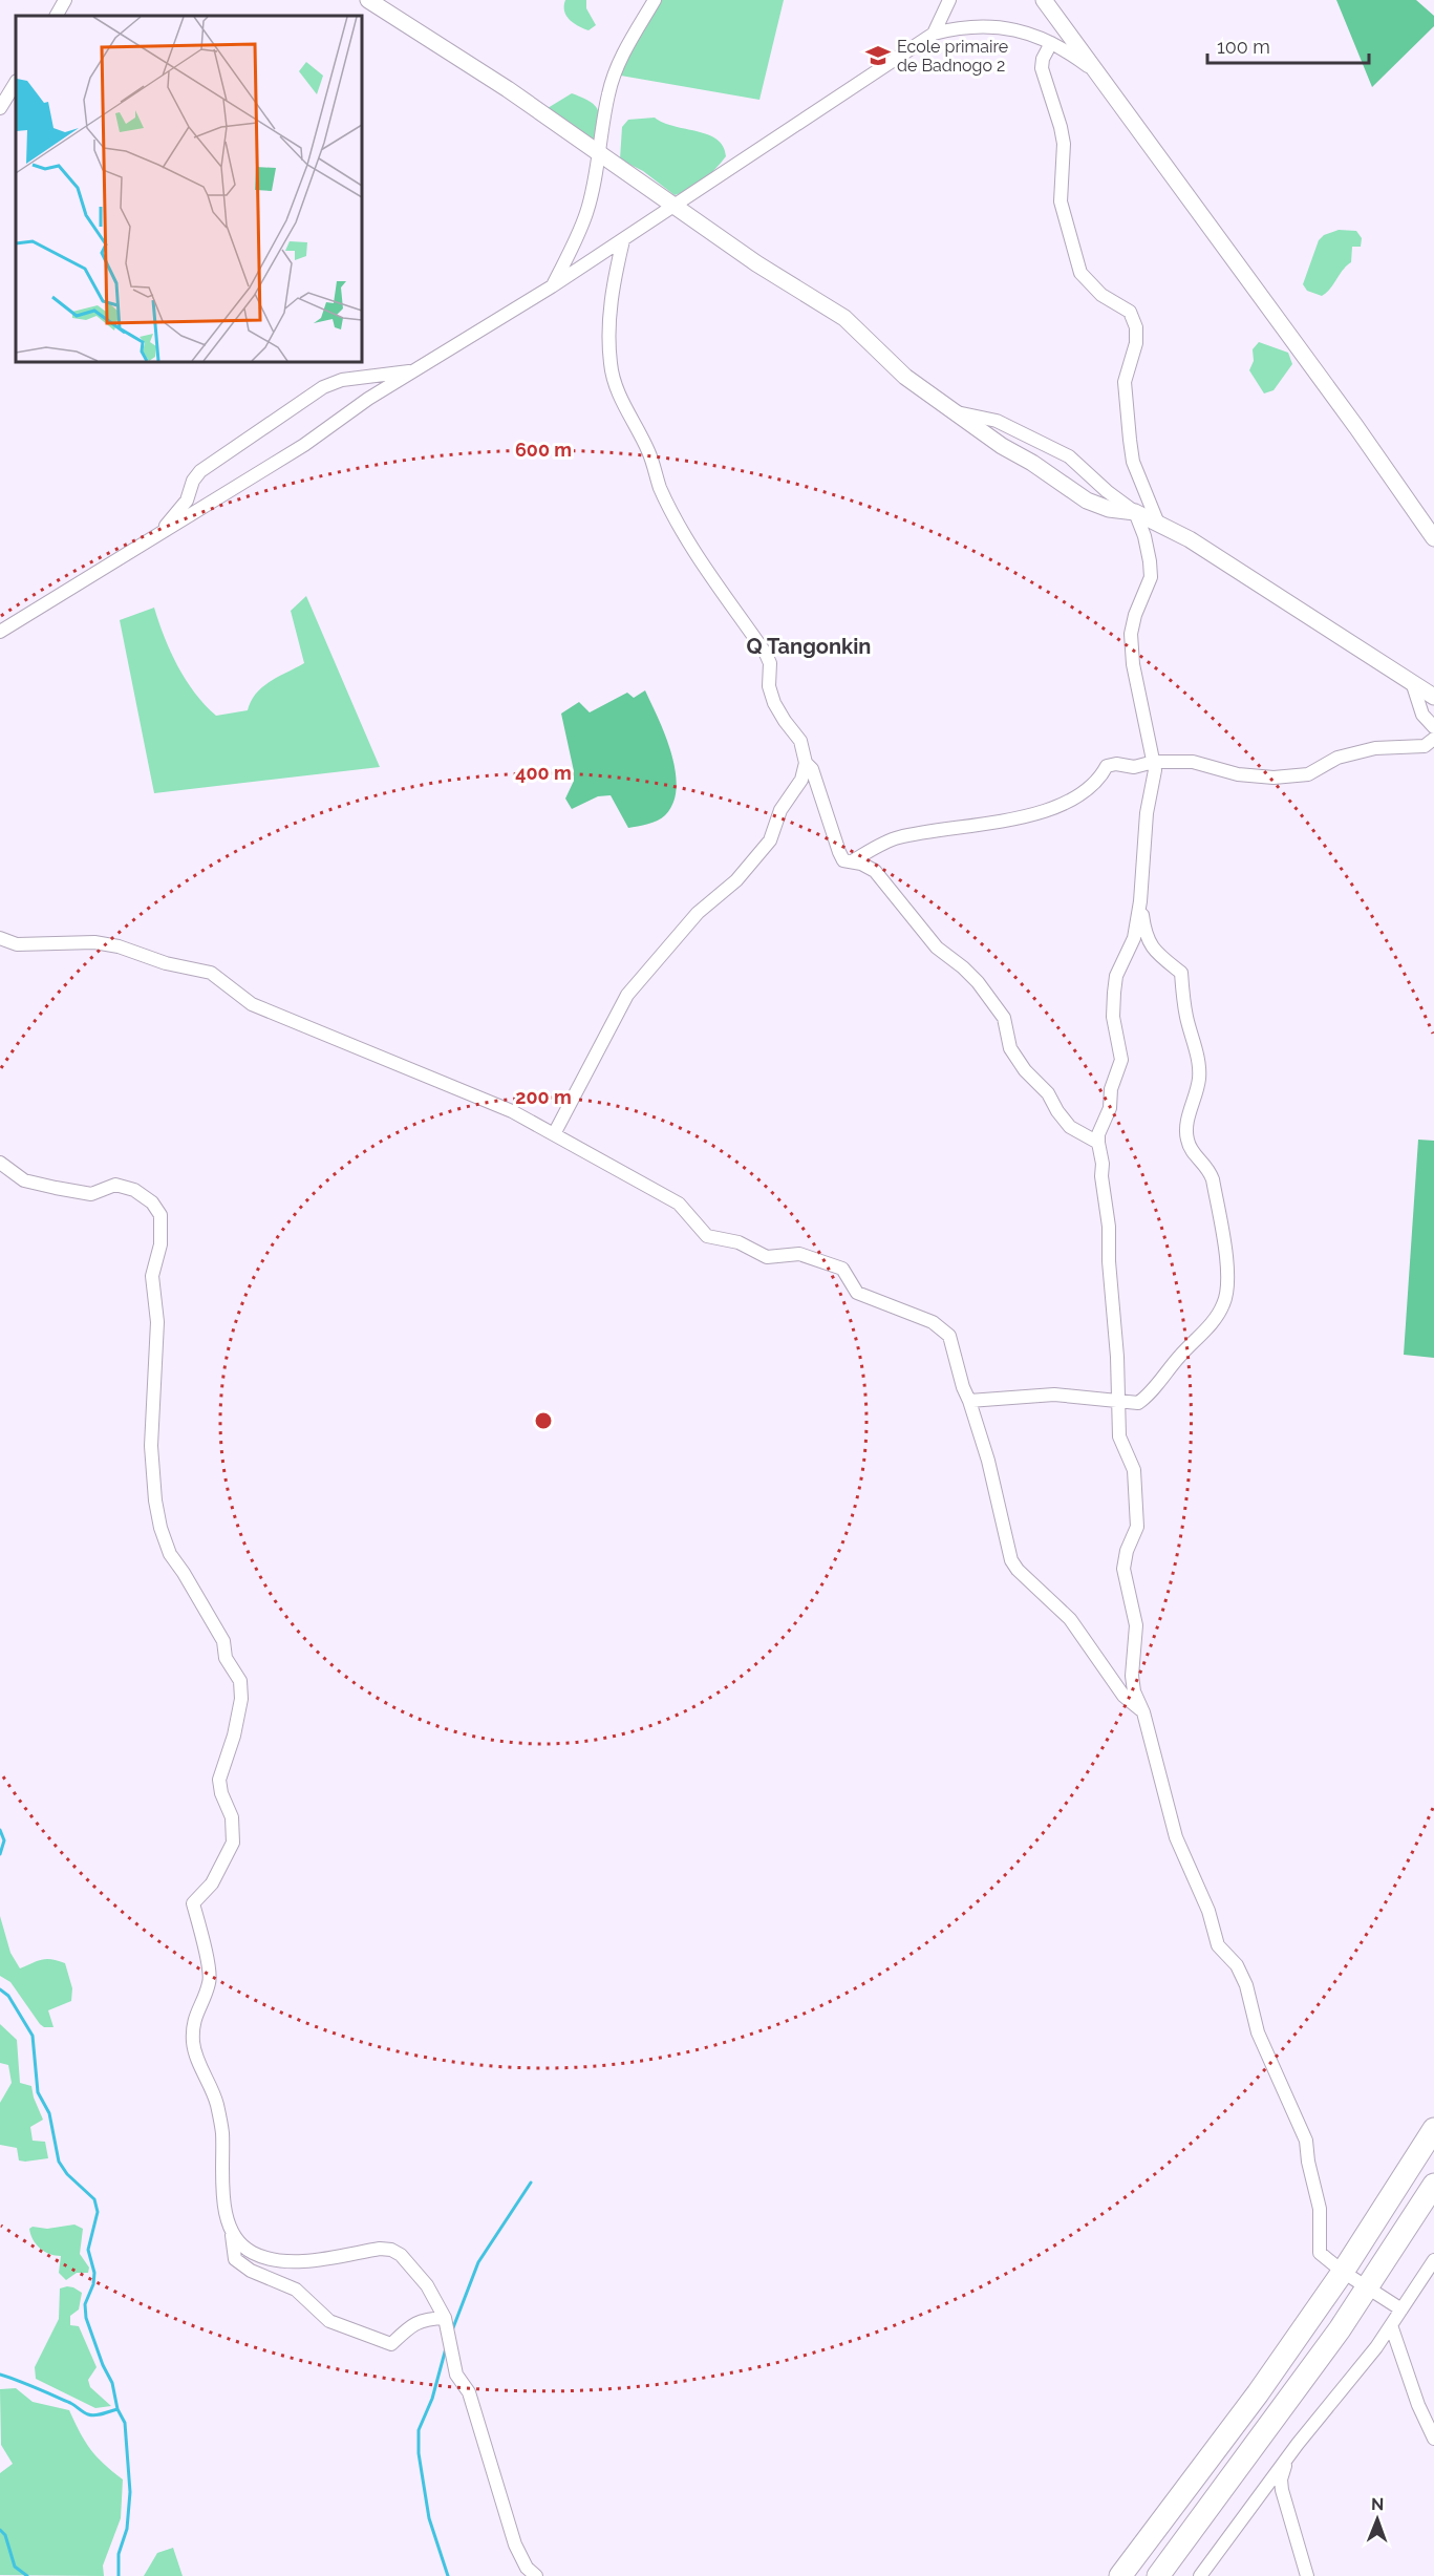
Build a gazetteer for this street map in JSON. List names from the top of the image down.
{
  "districts": ["Q Tangonkin"],
  "places": {
    "school or university": ["Ecole primaire de Badnogo 2"]
  },
  "scale_bar": "100 m",
  "north": "top",
  "rings": ["600 m", "400 m", "200 m"]
}
